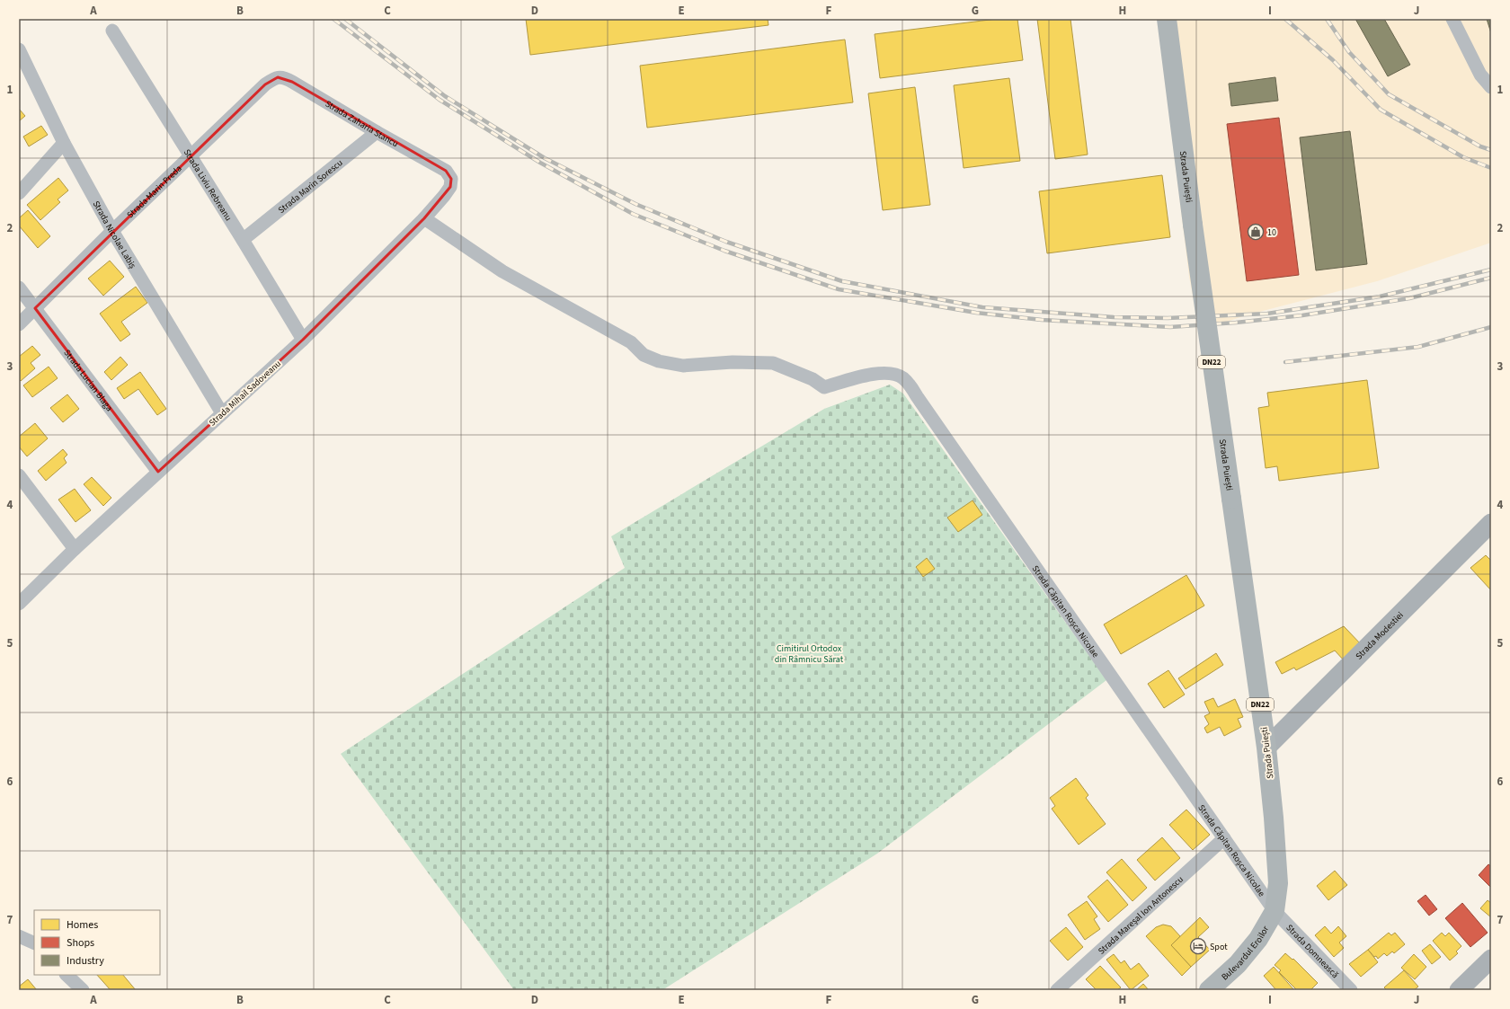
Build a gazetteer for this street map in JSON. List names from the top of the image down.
{
  "streets": {
    "main road": ["Strada Puiești", "DN22", "Bulevardul Eroilor"],
    "street": [
      "Strada Zaharia Stancu",
      "Strada Liviu Rebreanu",
      "Strada Marin Sorescu",
      "Strada Marin Preda",
      "Strada Nicolae Labiș",
      "Strada Lucian Blaga",
      "Strada Mihail Sadoveanu",
      "Strada Căpitan Roșca Nicolae",
      "Strada Modestiei",
      "Strada Mareșal Ion Antonescu",
      "Strada Domnească"
    ]
  },
  "crossings": [
    ["Strada Zaharia Stancu", "Strada Marin Sorescu"],
    ["Strada Zaharia Stancu", "Strada Marin Preda"],
    ["Strada Zaharia Stancu", "Strada Mihail Sadoveanu"],
    ["Strada Puiești", "Strada Căpitan Roșca Nicolae"],
    ["Strada Puiești", "Strada Modestiei"],
    ["Strada Puiești", "Strada Domnească"],
    ["Strada Puiești", "Bulevardul Eroilor"],
    ["Strada Liviu Rebreanu", "Strada Marin Sorescu"],
    ["Strada Liviu Rebreanu", "Strada Marin Preda"],
    ["Strada Liviu Rebreanu", "Strada Mihail Sadoveanu"],
    ["Strada Marin Preda", "Strada Nicolae Labiș"],
    ["Strada Marin Preda", "Strada Lucian Blaga"],
    ["Strada Nicolae Labiș", "Strada Mihail Sadoveanu"],
    ["Strada Lucian Blaga", "Strada Mihail Sadoveanu"],
    ["Strada Mihail Sadoveanu", "Strada Căpitan Roșca Nicolae"],
    ["Strada Căpitan Roșca Nicolae", "Strada Mareșal Ion Antonescu"],
    ["Strada Căpitan Roșca Nicolae", "Strada Domnească"],
    ["Strada Căpitan Roșca Nicolae", "Bulevardul Eroilor"],
    ["Strada Domnească", "Bulevardul Eroilor"]
  ],
  "parks": ["Cimitirul Ortodox din Râmnicu Sărat"],
  "places": {
    "shop": ["10"],
    "hotel": ["Spot"]
  },
  "legend": ["Homes", "Shops", "Industry"],
  "grid": {
    "columns": [
      "A",
      "B",
      "C",
      "D",
      "E",
      "F",
      "G",
      "H",
      "I",
      "J"
    ],
    "rows": [
      "1",
      "2",
      "3",
      "4",
      "5",
      "6",
      "7"
    ]
  }
}
